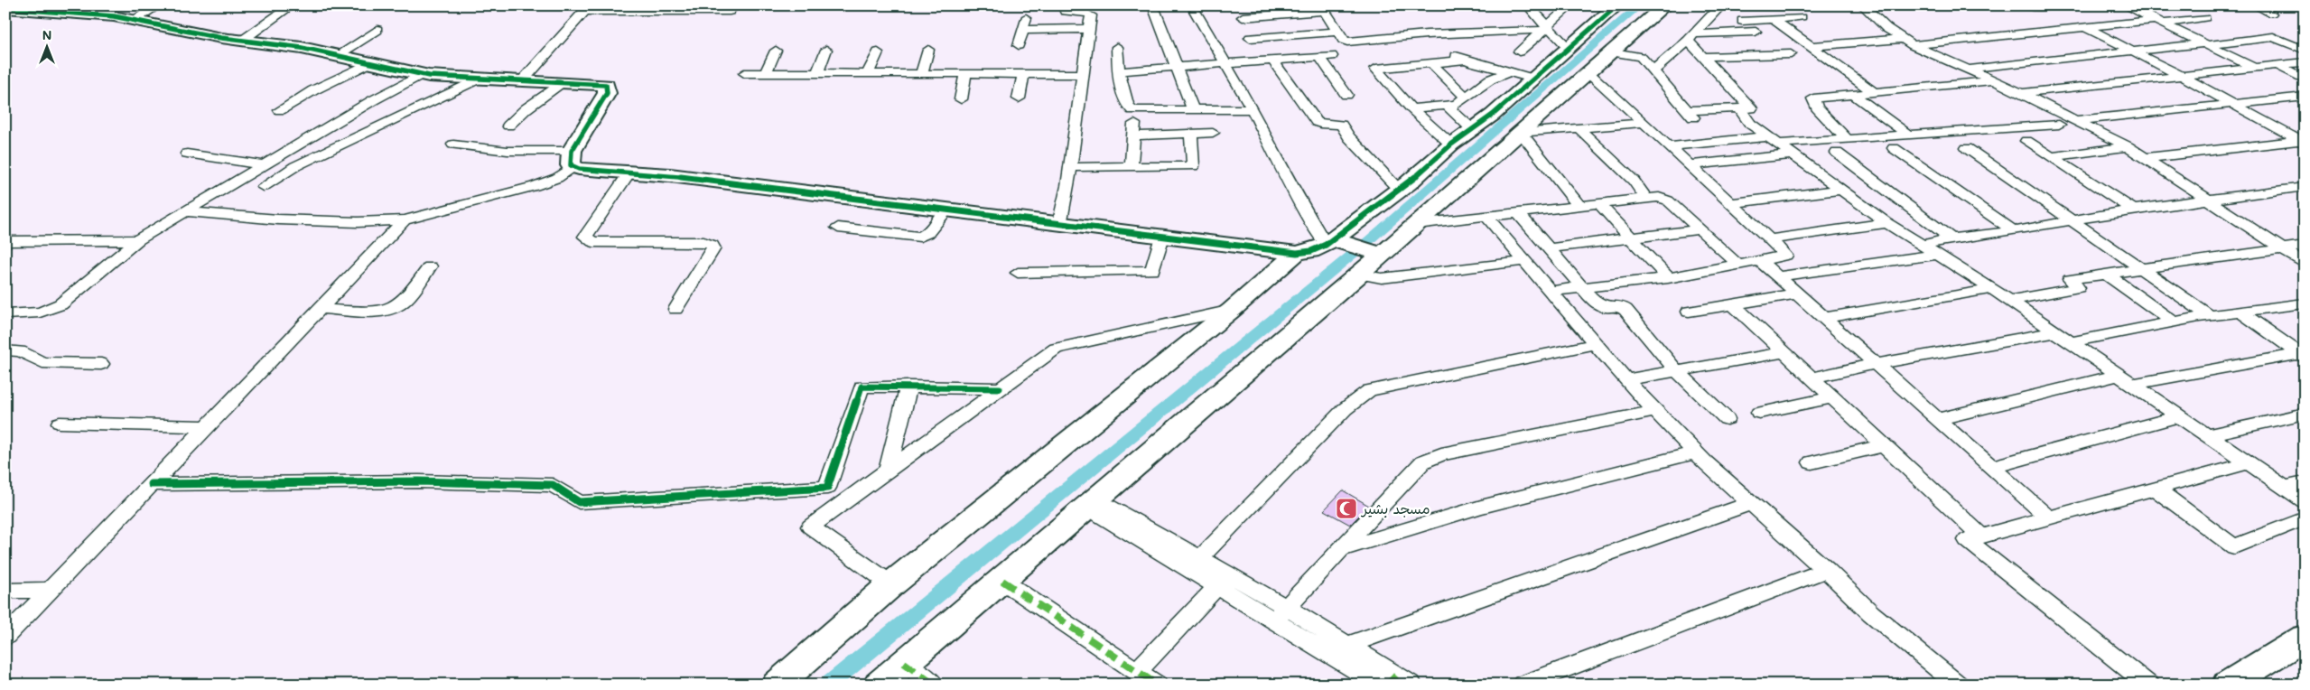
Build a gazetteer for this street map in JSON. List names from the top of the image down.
{
  "places": {
    "mosque": ["مسجد بشیر"]
  },
  "north": "top"
}
